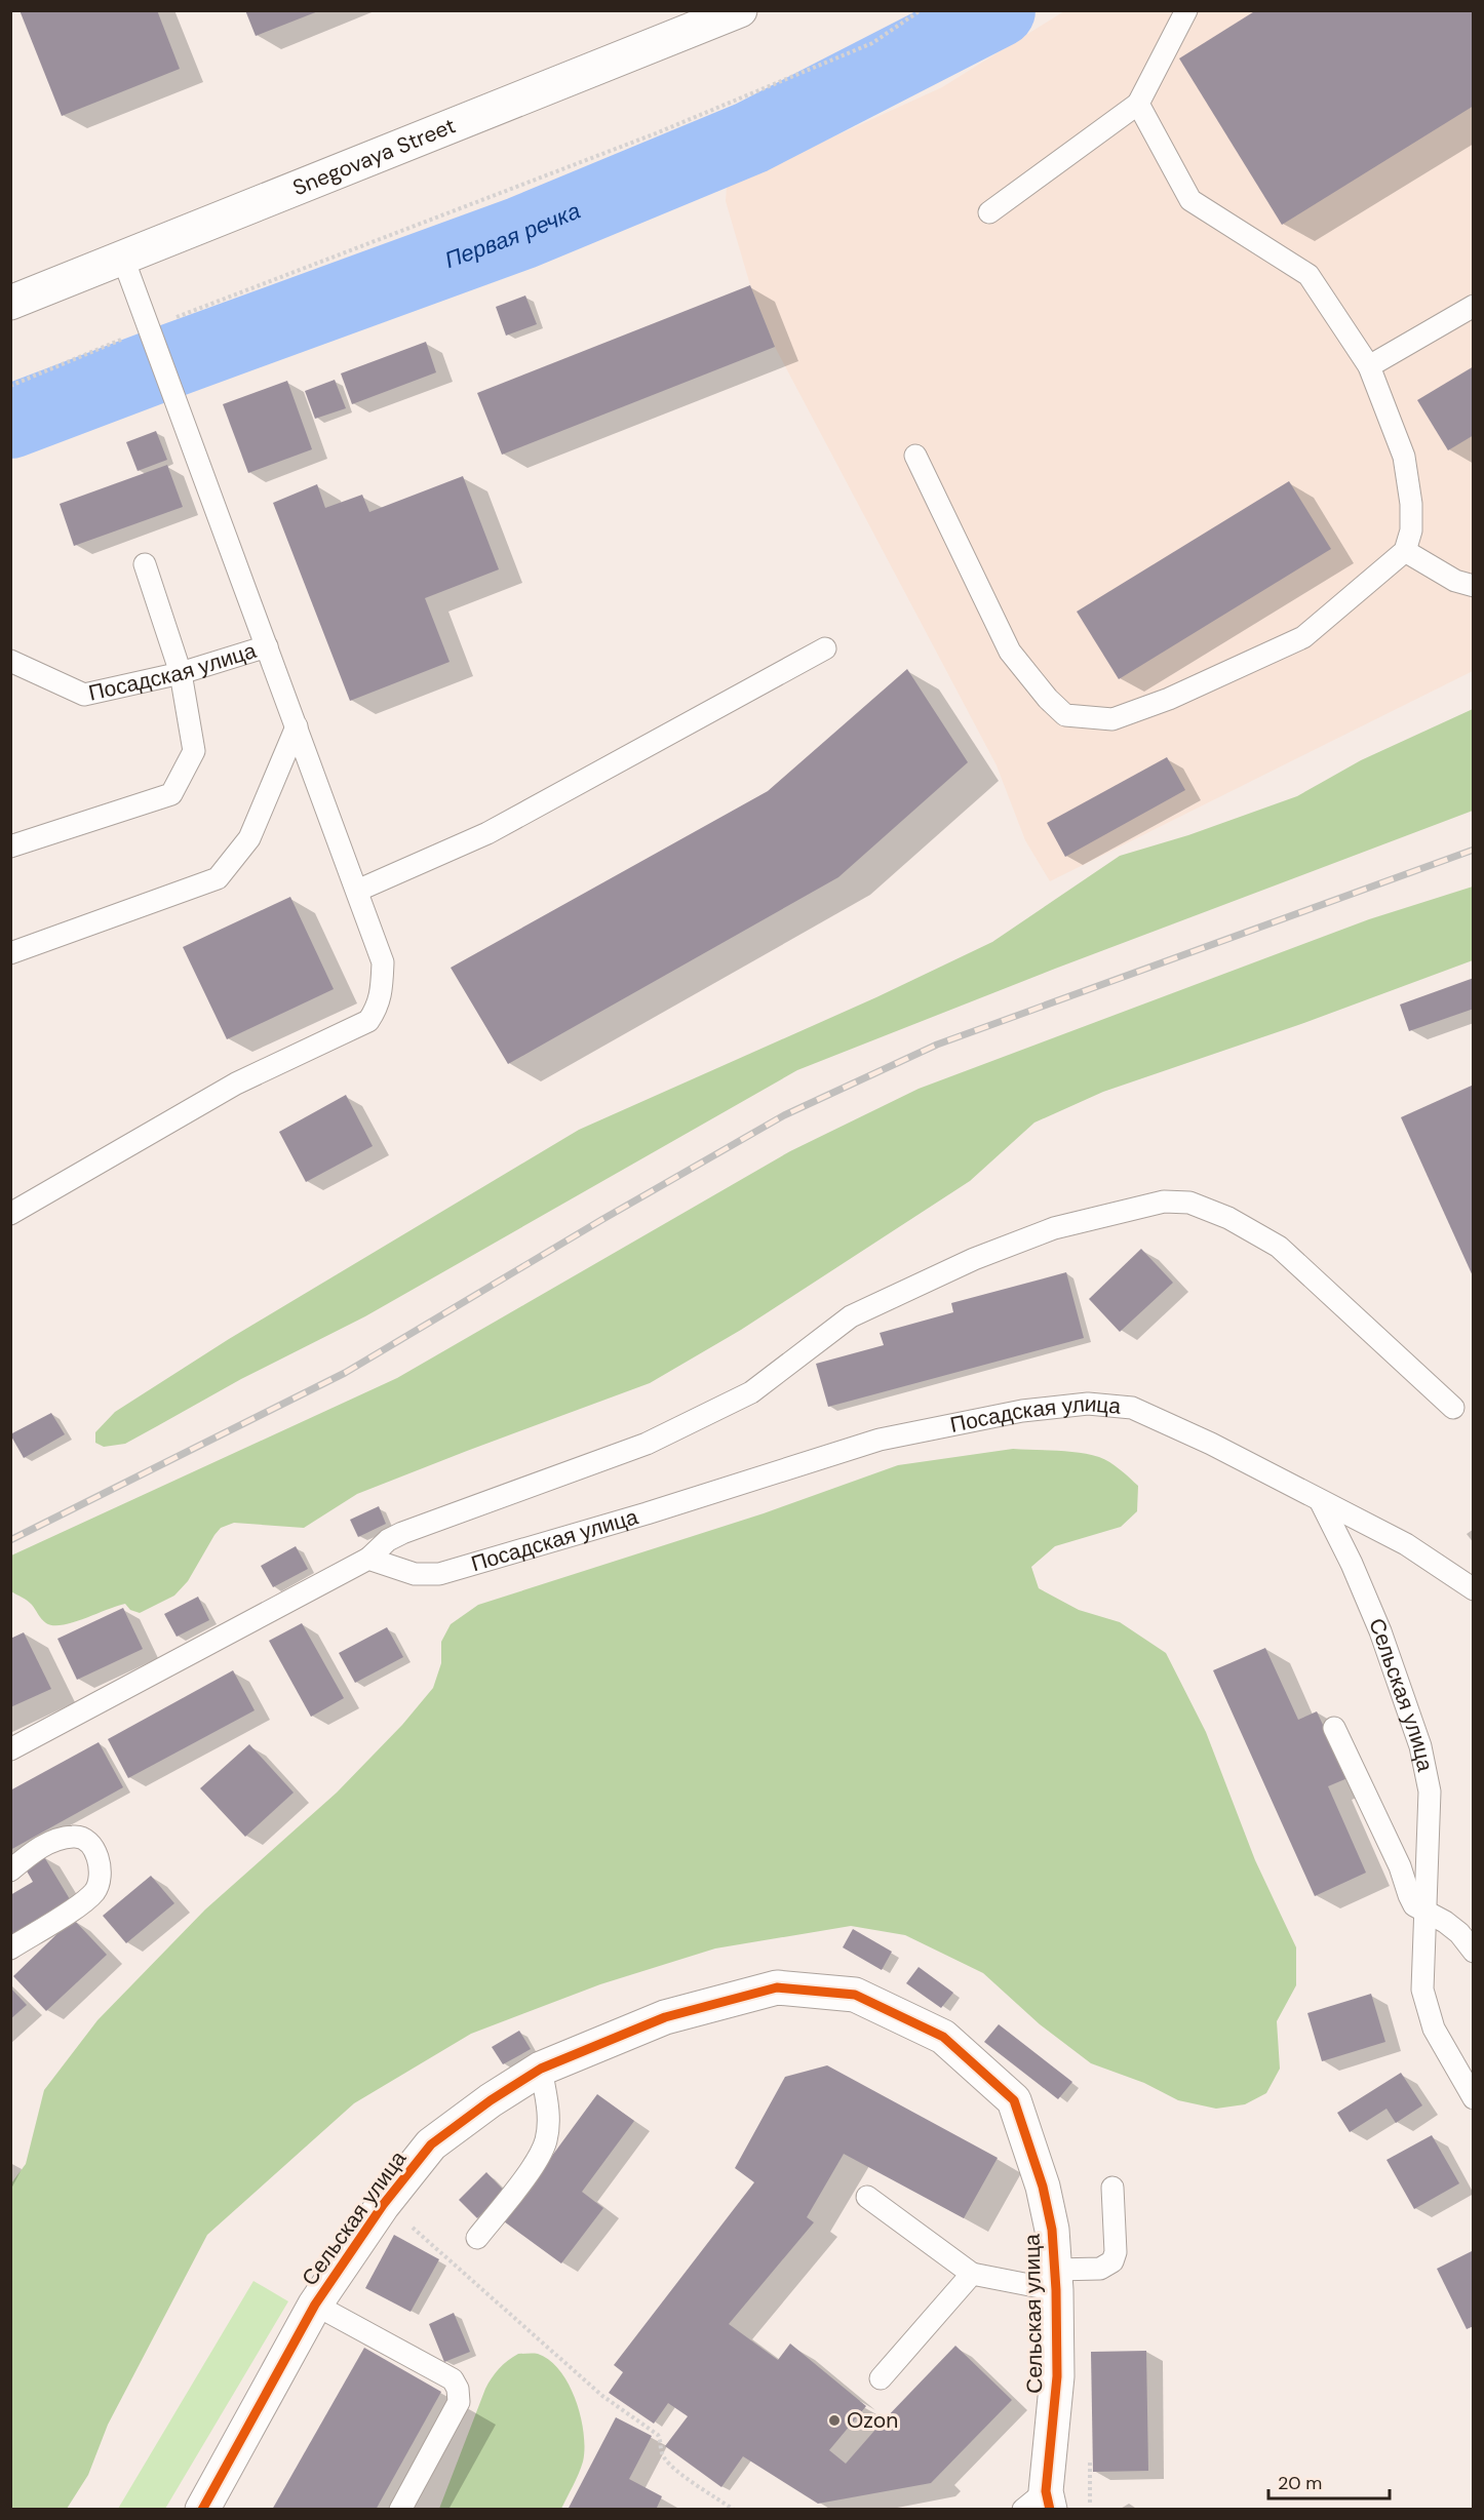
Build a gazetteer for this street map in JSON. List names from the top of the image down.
{
  "streets": {
    "street": ["Snegovaya Street", "Сельская улица"],
    "lane": ["Посадская улица"]
  },
  "crossings": [
    ["Посадская улица", "Сельская улица"]
  ],
  "water": ["Первая речка"],
  "places": ["Ozon"],
  "scale_bar": "20 m"
}
